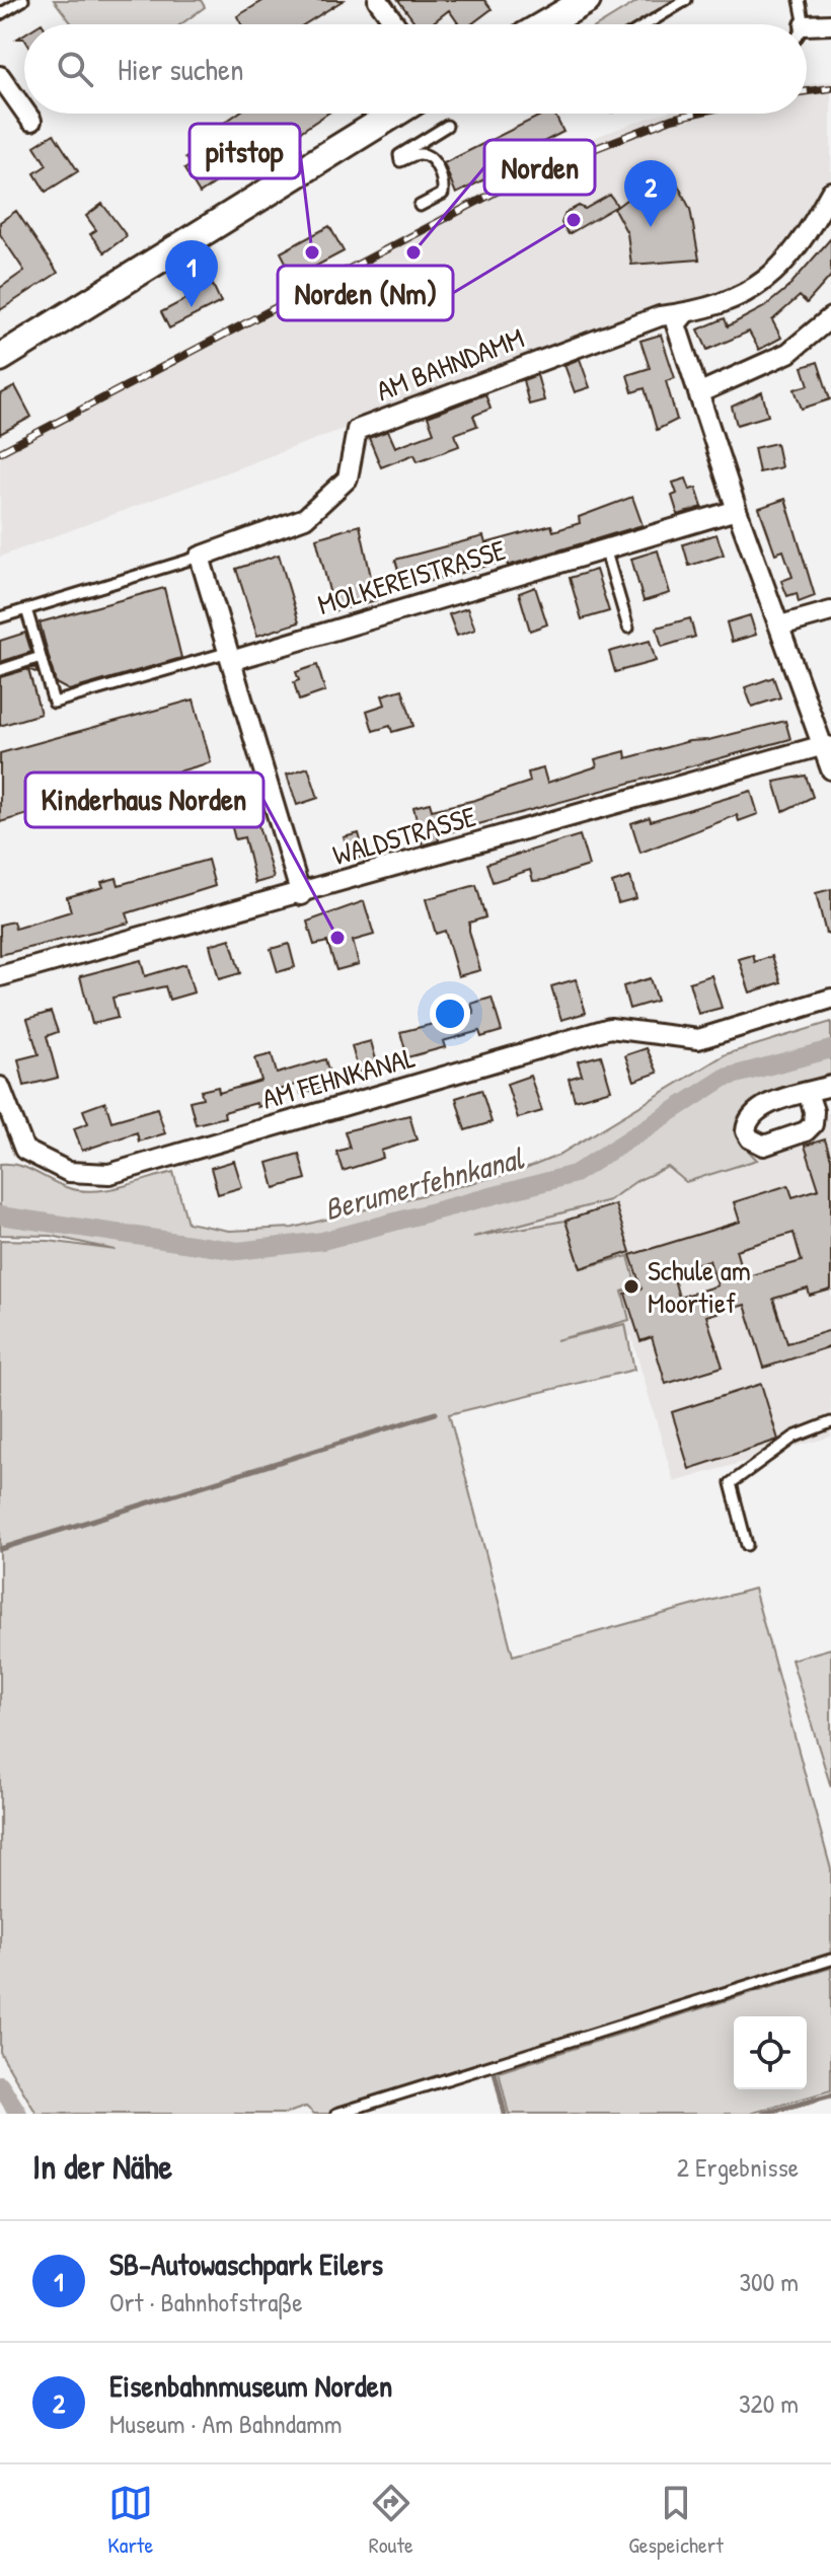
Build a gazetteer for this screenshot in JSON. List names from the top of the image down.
{
  "streets": {
    "street": [
      "AM BAHNDAMM",
      "MOLKEREISTRASSE",
      "WALDSTRASSE",
      "AM FEHNKANAL"
    ]
  },
  "water": ["Berumerfehnkanal"],
  "places": [
    "Norden (Nm)",
    "pitstop",
    "Norden",
    "Kinderhaus Norden",
    "Schule am Moortief"
  ],
  "page": {
    "search": "Hier suchen",
    "pins": ["2", "1"],
    "heading": ["In der Nähe", "2 Ergebnisse"],
    "list": [
      {
        "mark": "1",
        "name": "SB-Autowaschpark Eilers",
        "note": "Ort · Bahnhofstraße",
        "value": "300 m"
      },
      {
        "mark": "2",
        "name": "Eisenbahnmuseum Norden",
        "note": "Museum · Am Bahndamm",
        "value": "320 m"
      }
    ],
    "nav": ["Karte", "Route", "Gespeichert"]
  }
}
